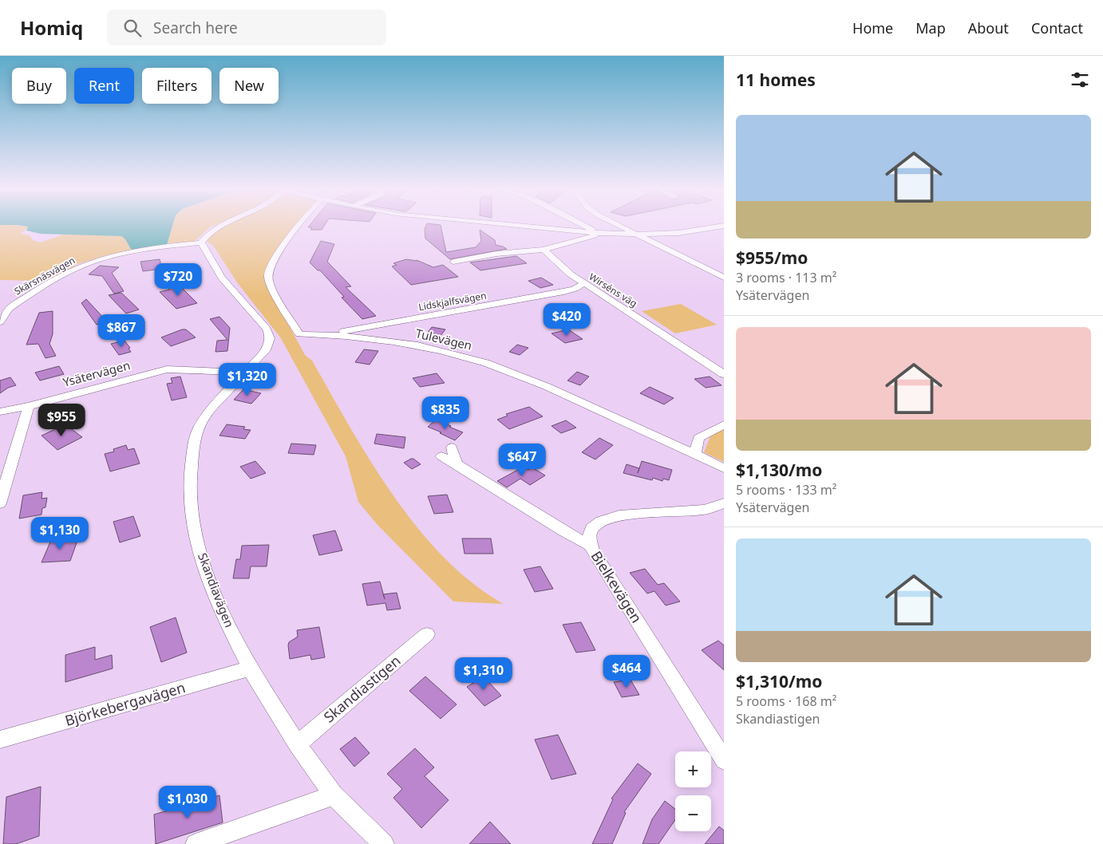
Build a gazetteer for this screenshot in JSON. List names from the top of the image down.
{
  "streets": {
    "street": [
      "Skärsnäsvägen",
      "Wirséns väg",
      "Lidskjalfsvägen",
      "Tulevägen",
      "Ysätervägen",
      "Bielkevägen",
      "Skandiavägen",
      "Skandiastigen",
      "Björkebergavägen"
    ]
  },
  "crossings": [
    ["Skärsnäsvägen", "Skandiavägen"],
    ["Wirséns väg", "Lidskjalfsvägen"],
    ["Lidskjalfsvägen", "Tulevägen"],
    ["Ysätervägen", "Skandiavägen"],
    ["Skandiavägen", "Skandiastigen"],
    ["Skandiavägen", "Björkebergavägen"]
  ],
  "page": {
    "header": "Homiq",
    "search": "Search here",
    "nav": [
      "Home",
      "Map",
      "About",
      "Contact"
    ],
    "heading": "11 homes",
    "chip": [
      "Buy",
      "Rent",
      "Filters",
      "New"
    ],
    "list": [
      {
        "name": "$955/mo",
        "note": "3 rooms · 113 m² · Ysätervägen"
      },
      {
        "name": "$1,130/mo",
        "note": "5 rooms · 133 m² · Ysätervägen"
      },
      {
        "name": "$1,310/mo",
        "note": "5 rooms · 168 m² · Skandiastigen"
      }
    ],
    "price": [
      "$720",
      "$420",
      "$867",
      "$1,320",
      "$835",
      "$955",
      "$647",
      "$1,130",
      "$464",
      "$1,310",
      "$1,030"
    ],
    "map_buttons": ["+", "−"]
  }
}
